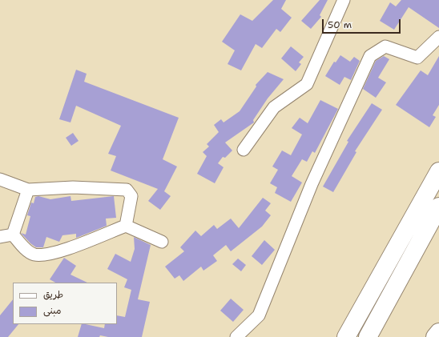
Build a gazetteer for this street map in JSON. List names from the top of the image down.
{
  "legend": ["طريق", "مبنى"],
  "scale_bar": "50 m"
}
